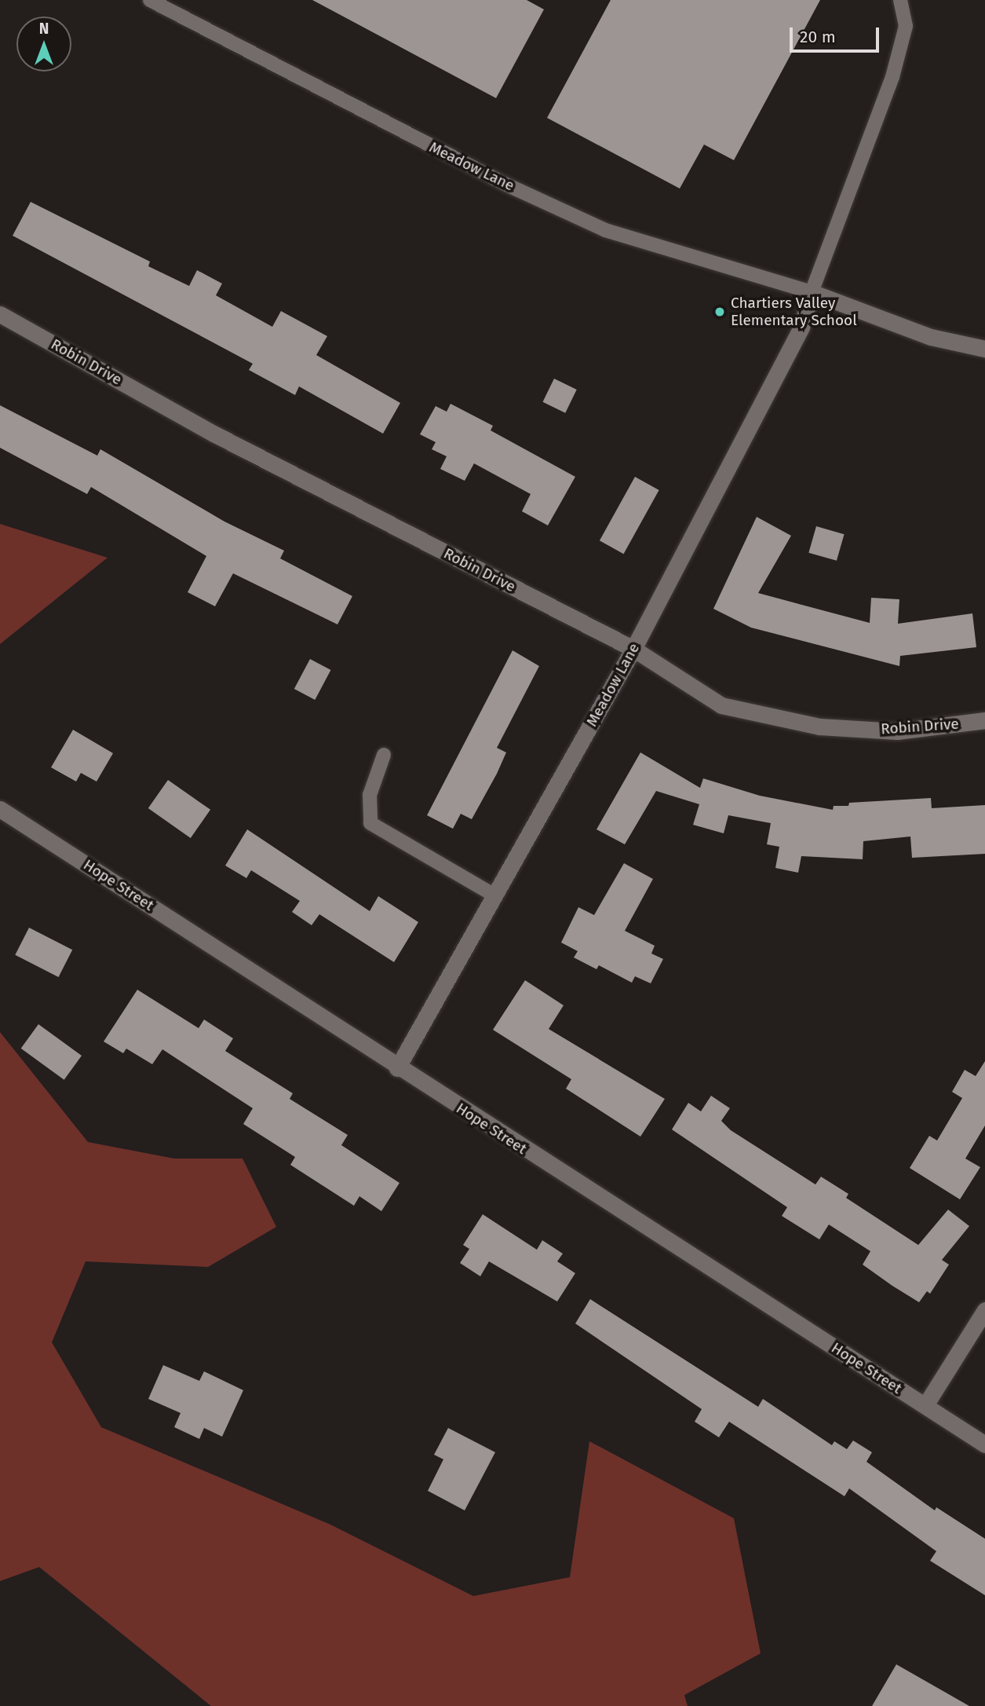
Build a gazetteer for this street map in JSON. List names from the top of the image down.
{
  "streets": {
    "street": ["Meadow Lane", "Robin Drive", "Hope Street"]
  },
  "crossings": [
    ["Meadow Lane", "Robin Drive"],
    ["Meadow Lane", "Hope Street"]
  ],
  "places": ["Chartiers Valley Elementary School"],
  "scale_bar": "20 m",
  "north": "top"
}
